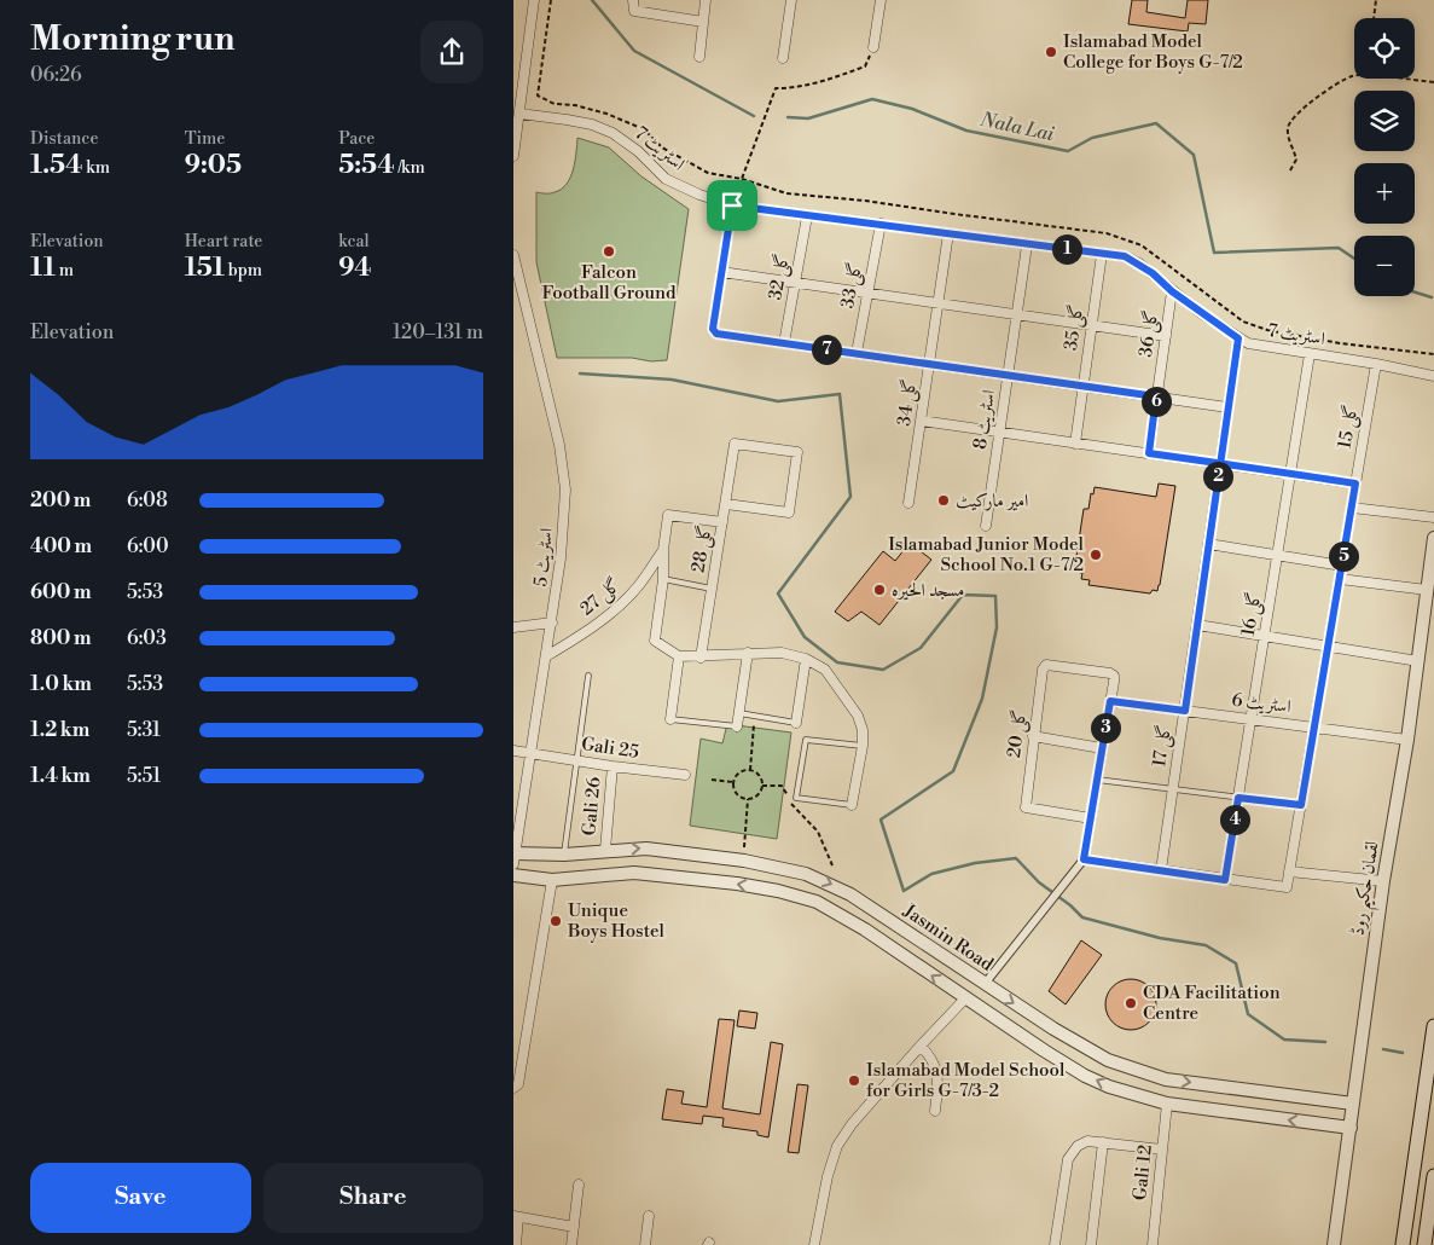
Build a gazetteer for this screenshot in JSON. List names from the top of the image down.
{
  "streets": {
    "street": [
      "اسٹریٹ 7",
      "گلی 32",
      "گلی 33",
      "گلی 35",
      "گلی 36",
      "گلی 34",
      "اسٹریٹ 8",
      "گلی 15",
      "گلی 28",
      "اسٹریٹ 5",
      "گلی 27",
      "گلی 16",
      "اسٹریٹ 6",
      "گلی 20",
      "گلی 17",
      "Gali 25",
      "Gali 26",
      "لقمان حکیم روڈ",
      "Jasmin Road",
      "Gali 12"
    ]
  },
  "crossings": [
    ["اسٹریٹ 7", "گلی 32"],
    ["اسٹریٹ 7", "گلی 33"],
    ["اسٹریٹ 7", "گلی 35"],
    ["اسٹریٹ 7", "گلی 36"],
    ["اسٹریٹ 7", "گلی 34"],
    ["اسٹریٹ 7", "اسٹریٹ 8"],
    ["اسٹریٹ 7", "گلی 15"],
    ["اسٹریٹ 7", "گلی 16"],
    ["اسٹریٹ 7", "گلی 17"],
    ["گلی 15", "گلی 16"],
    ["گلی 15", "اسٹریٹ 6"],
    ["گلی 28", "گلی 27"],
    ["اسٹریٹ 5", "گلی 27"],
    ["اسٹریٹ 5", "Gali 25"],
    ["اسٹریٹ 5", "Jasmin Road"],
    ["گلی 16", "اسٹریٹ 6"],
    ["اسٹریٹ 6", "گلی 20"],
    ["اسٹریٹ 6", "گلی 17"],
    ["اسٹریٹ 6", "لقمان حکیم روڈ"],
    ["Gali 25", "Gali 26"],
    ["Gali 26", "Jasmin Road"],
    ["لقمان حکیم روڈ", "Jasmin Road"]
  ],
  "water": ["Nala Lai"],
  "places": [
    "Islamabad Model College for Boys G-7/2",
    "Falcon Football Ground",
    "امیر مارکیٹ",
    "Islamabad Junior Model School No.1 G-7/2",
    "مسجد الحیرہ",
    "Unique Boys Hostel",
    "CDA Facilitation Centre",
    "Islamabad Model School for Girls G-7/3-2"
  ],
  "page": {
    "heading": ["Morning run", "06:26"],
    "map_buttons": ["+", "−"],
    "stats": [
      ["Distance", "1.54 km"],
      ["Time", "9:05"],
      ["Pace", "5:54 /km"],
      ["Elevation", "11 m"],
      ["Heart rate", "151 bpm"],
      ["kcal", "94"]
    ],
    "pins": [
      "1",
      "7",
      "6",
      "2",
      "5",
      "3",
      "4"
    ],
    "chart": ["Elevation", "120–131 m"],
    "list": [
      {
        "name": "200 m",
        "note": "6:08"
      },
      {
        "name": "400 m",
        "note": "6:00"
      },
      {
        "name": "600 m",
        "note": "5:53"
      },
      {
        "name": "800 m",
        "note": "6:03"
      },
      {
        "name": "1.0 km",
        "note": "5:53"
      },
      {
        "name": "1.2 km",
        "note": "5:31"
      },
      {
        "name": "1.4 km",
        "note": "5:51"
      }
    ],
    "buttons": ["Save", "Share"]
  }
}
